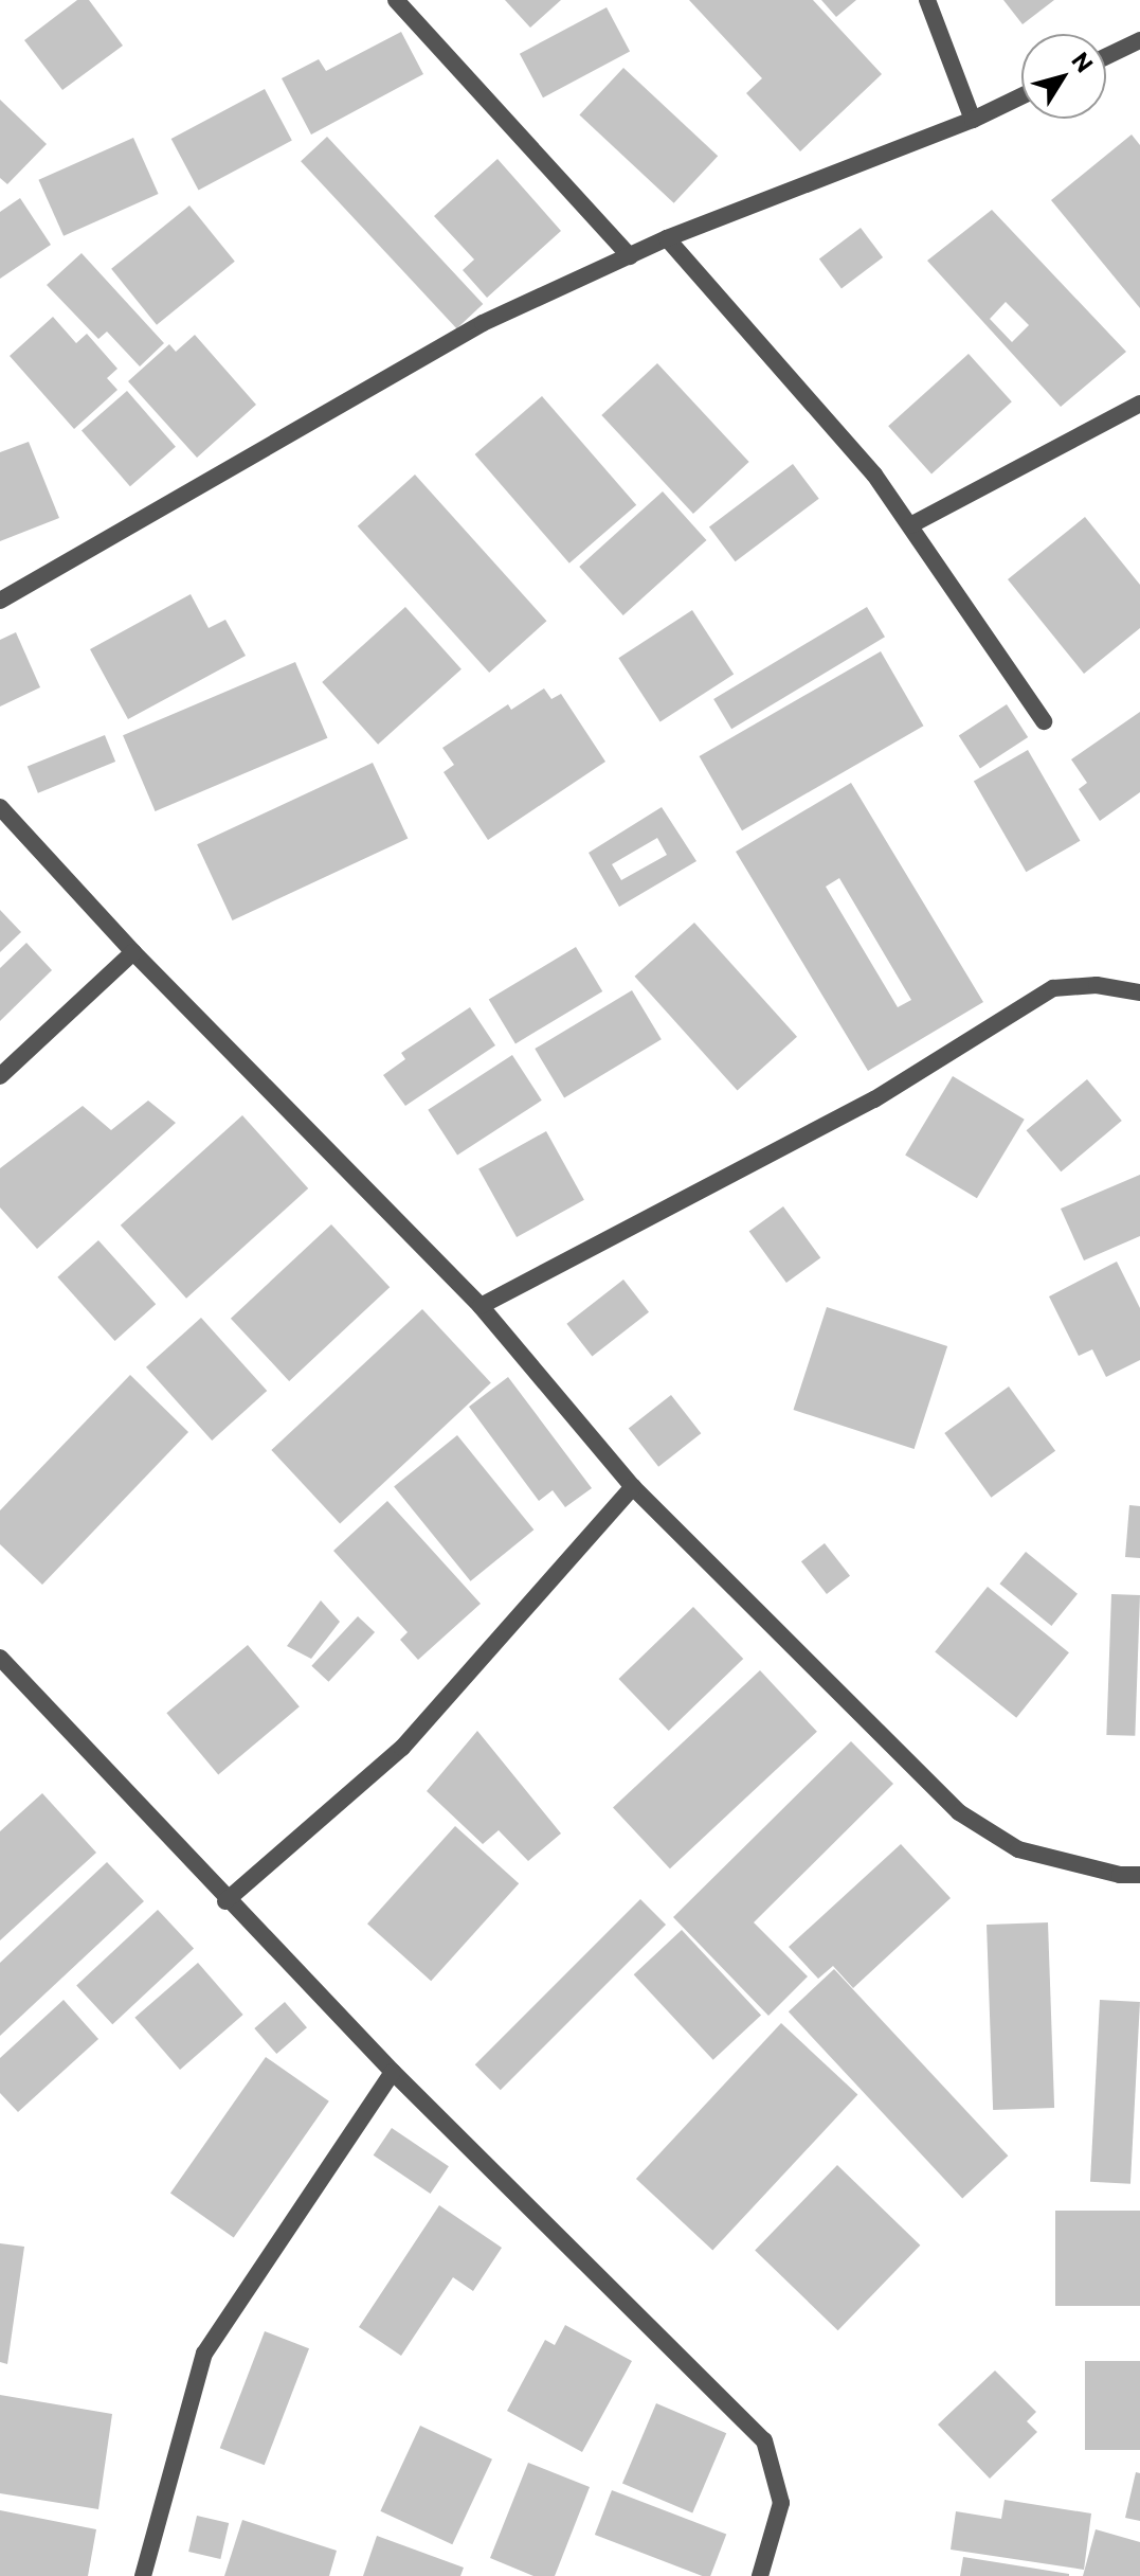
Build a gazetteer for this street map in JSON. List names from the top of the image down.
{
  "north": "top right"
}
